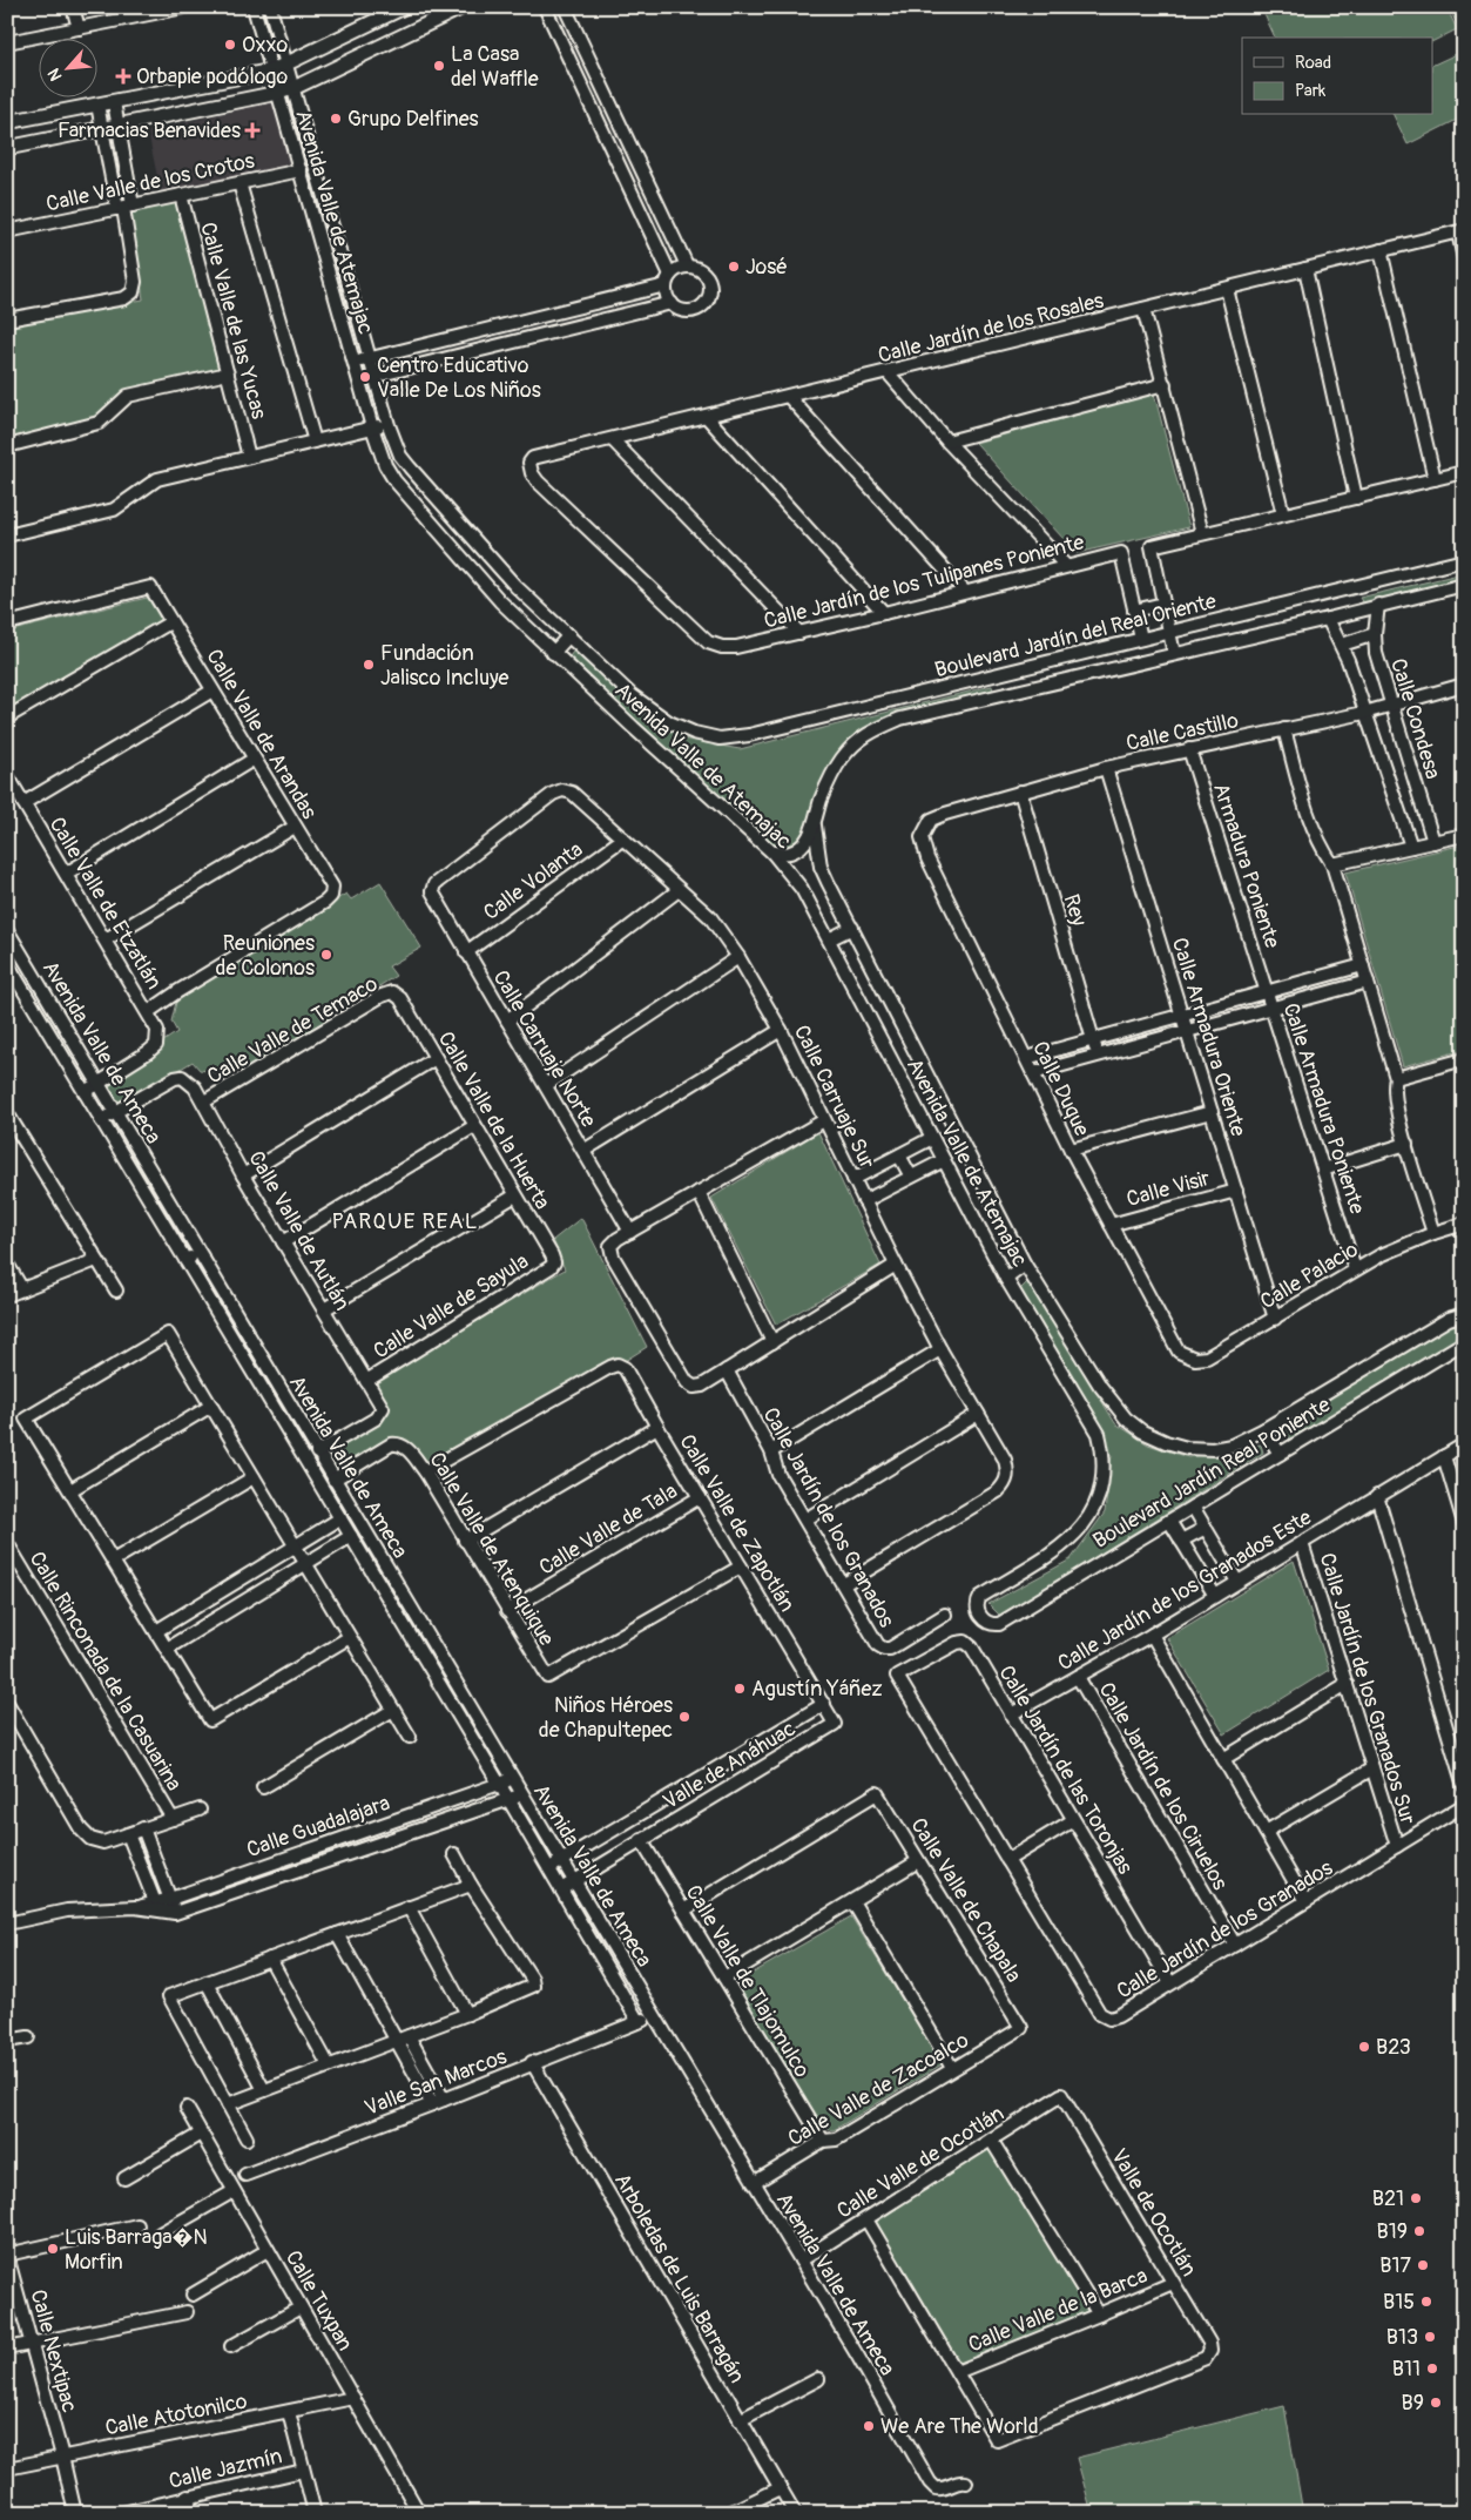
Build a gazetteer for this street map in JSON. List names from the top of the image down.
{
  "streets": {
    "street": [
      "Calle Valle de los Crotos",
      "Avenida Valle de Atemajac",
      "Calle Valle de las Yucas",
      "Calle Jardín de los Rosales",
      "Calle Jardín de los Tulipanes Poniente",
      "Boulevard Jardín del Real Oriente",
      "Calle Condesa",
      "Calle Castillo",
      "Calle Valle de Arandas",
      "Armadura Poniente",
      "Calle Volanta",
      "Calle Valle de Etzatlán",
      "Rey",
      "Calle Valle de Temaco",
      "Calle Armadura Oriente",
      "Calle Carruaje Norte",
      "Avenida Valle de Ameca",
      "Calle Duque",
      "Calle Carruaje Sur",
      "Calle Armadura Poniente",
      "Calle Valle de la Huerta",
      "Calle Visir",
      "Calle Valle de Autlán",
      "Calle Palacio",
      "Calle Valle de Sayula",
      "Boulevard Jardín Real Poniente",
      "Calle Jardín de los Granados",
      "Calle Valle de Zapotlán",
      "Calle Valle de Tala",
      "Calle Valle de Atenquique",
      "Calle Jardín de los Granados Este",
      "Calle Rinconada de la Casuarina",
      "Calle Jardín de los Granados Sur",
      "Valle de Anáhuac",
      "Calle Jardín de las Toronjas",
      "Calle Jardín de los Ciruelos",
      "Calle Guadalajara",
      "Calle Valle de Chapala",
      "Calle Valle de Tlajomulco",
      "Valle San Marcos",
      "Calle Valle de Zacoalco",
      "Calle Valle de Ocotlán",
      "Valle de Ocotlán",
      "Arboledas de Luis Barragán",
      "Calle Tuxpan",
      "Calle Valle de la Barca",
      "Calle Nextipac",
      "Calle Atotonilco",
      "Calle Jazmín"
    ]
  },
  "crossings": [
    ["Calle Valle de los Crotos", "Avenida Valle de Atemajac"],
    ["Calle Valle de los Crotos", "Calle Valle de las Yucas"],
    ["Avenida Valle de Atemajac", "Boulevard Jardín del Real Oriente"],
    ["Avenida Valle de Atemajac", "Boulevard Jardín Real Poniente"],
    ["Calle Jardín de los Rosales", "Calle Jardín de los Tulipanes Poniente"],
    ["Boulevard Jardín del Real Oriente", "Calle Condesa"],
    ["Calle Condesa", "Calle Castillo"],
    ["Calle Castillo", "Armadura Poniente"],
    ["Calle Castillo", "Rey"],
    ["Calle Castillo", "Calle Armadura Oriente"],
    ["Calle Castillo", "Calle Duque"],
    ["Calle Valle de Arandas", "Calle Valle de Etzatlán"],
    ["Armadura Poniente", "Calle Armadura Poniente"],
    ["Calle Volanta", "Calle Carruaje Norte"],
    ["Calle Volanta", "Calle Carruaje Sur"],
    ["Calle Valle de Etzatlán", "Avenida Valle de Ameca"],
    ["Calle Valle de Temaco", "Avenida Valle de Ameca"],
    ["Calle Valle de Temaco", "Calle Valle de la Huerta"],
    ["Calle Valle de Temaco", "Calle Valle de Autlán"],
    ["Calle Armadura Oriente", "Calle Visir"],
    ["Calle Armadura Oriente", "Calle Palacio"],
    ["Calle Carruaje Norte", "Calle Carruaje Sur"],
    ["Avenida Valle de Ameca", "Calle Valle de Autlán"],
    ["Avenida Valle de Ameca", "Calle Valle de Atenquique"],
    ["Avenida Valle de Ameca", "Valle de Anáhuac"],
    ["Avenida Valle de Ameca", "Calle Guadalajara"],
    ["Avenida Valle de Ameca", "Valle San Marcos"],
    ["Avenida Valle de Ameca", "Calle Valle de Zacoalco"],
    ["Avenida Valle de Ameca", "Calle Valle de Ocotlán"],
    ["Calle Duque", "Calle Visir"],
    ["Calle Duque", "Calle Palacio"],
    ["Calle Carruaje Sur", "Calle Jardín de los Granados"],
    ["Calle Armadura Poniente", "Calle Palacio"],
    ["Calle Valle de la Huerta", "Calle Valle de Sayula"],
    ["Calle Valle de Autlán", "Calle Valle de Sayula"],
    ["Calle Jardín de los Granados", "Calle Jardín de los Granados Sur"],
    ["Calle Jardín de los Granados", "Calle Jardín de las Toronjas"],
    ["Calle Jardín de los Granados", "Calle Jardín de los Ciruelos"],
    ["Calle Valle de Zapotlán", "Calle Valle de Tala"],
    ["Calle Valle de Zapotlán", "Calle Valle de Atenquique"],
    ["Calle Valle de Zapotlán", "Valle de Anáhuac"],
    ["Calle Valle de Tala", "Calle Valle de Atenquique"],
    ["Calle Jardín de los Granados Este", "Calle Jardín de los Granados Sur"],
    ["Calle Jardín de los Granados Este", "Calle Jardín de las Toronjas"],
    ["Calle Jardín de los Granados Este", "Calle Jardín de los Ciruelos"],
    ["Valle de Anáhuac", "Calle Valle de Tlajomulco"],
    ["Calle Valle de Chapala", "Calle Valle de Tlajomulco"],
    ["Calle Valle de Chapala", "Calle Valle de Zacoalco"],
    ["Calle Valle de Tlajomulco", "Calle Valle de Zacoalco"],
    ["Valle San Marcos", "Arboledas de Luis Barragán"],
    ["Calle Valle de Ocotlán", "Valle de Ocotlán"],
    ["Valle de Ocotlán", "Calle Valle de la Barca"],
    ["Calle Tuxpan", "Calle Atotonilco"],
    ["Calle Nextipac", "Calle Atotonilco"]
  ],
  "districts": ["PARQUE REAL"],
  "places": {
    "other": [
      "Oxxo",
      "La Casa del Waffle",
      "Grupo Delfines",
      "José",
      "Centro Educativo Valle De Los Niños",
      "Fundación Jalisco Incluye",
      "Reuniones de Colonos",
      "Agustín Yáñez",
      "Niños Héroes de Chapultepec",
      "B23",
      "B21",
      "B19",
      "Luis Barraga�N Morfin",
      "B17",
      "B15",
      "B13",
      "B11",
      "B9",
      "We Are The World"
    ],
    "health": ["Orbapie podólogo", "Farmacias Benavides"]
  },
  "legend": ["Road", "Park"],
  "north": "bottom left"
}
